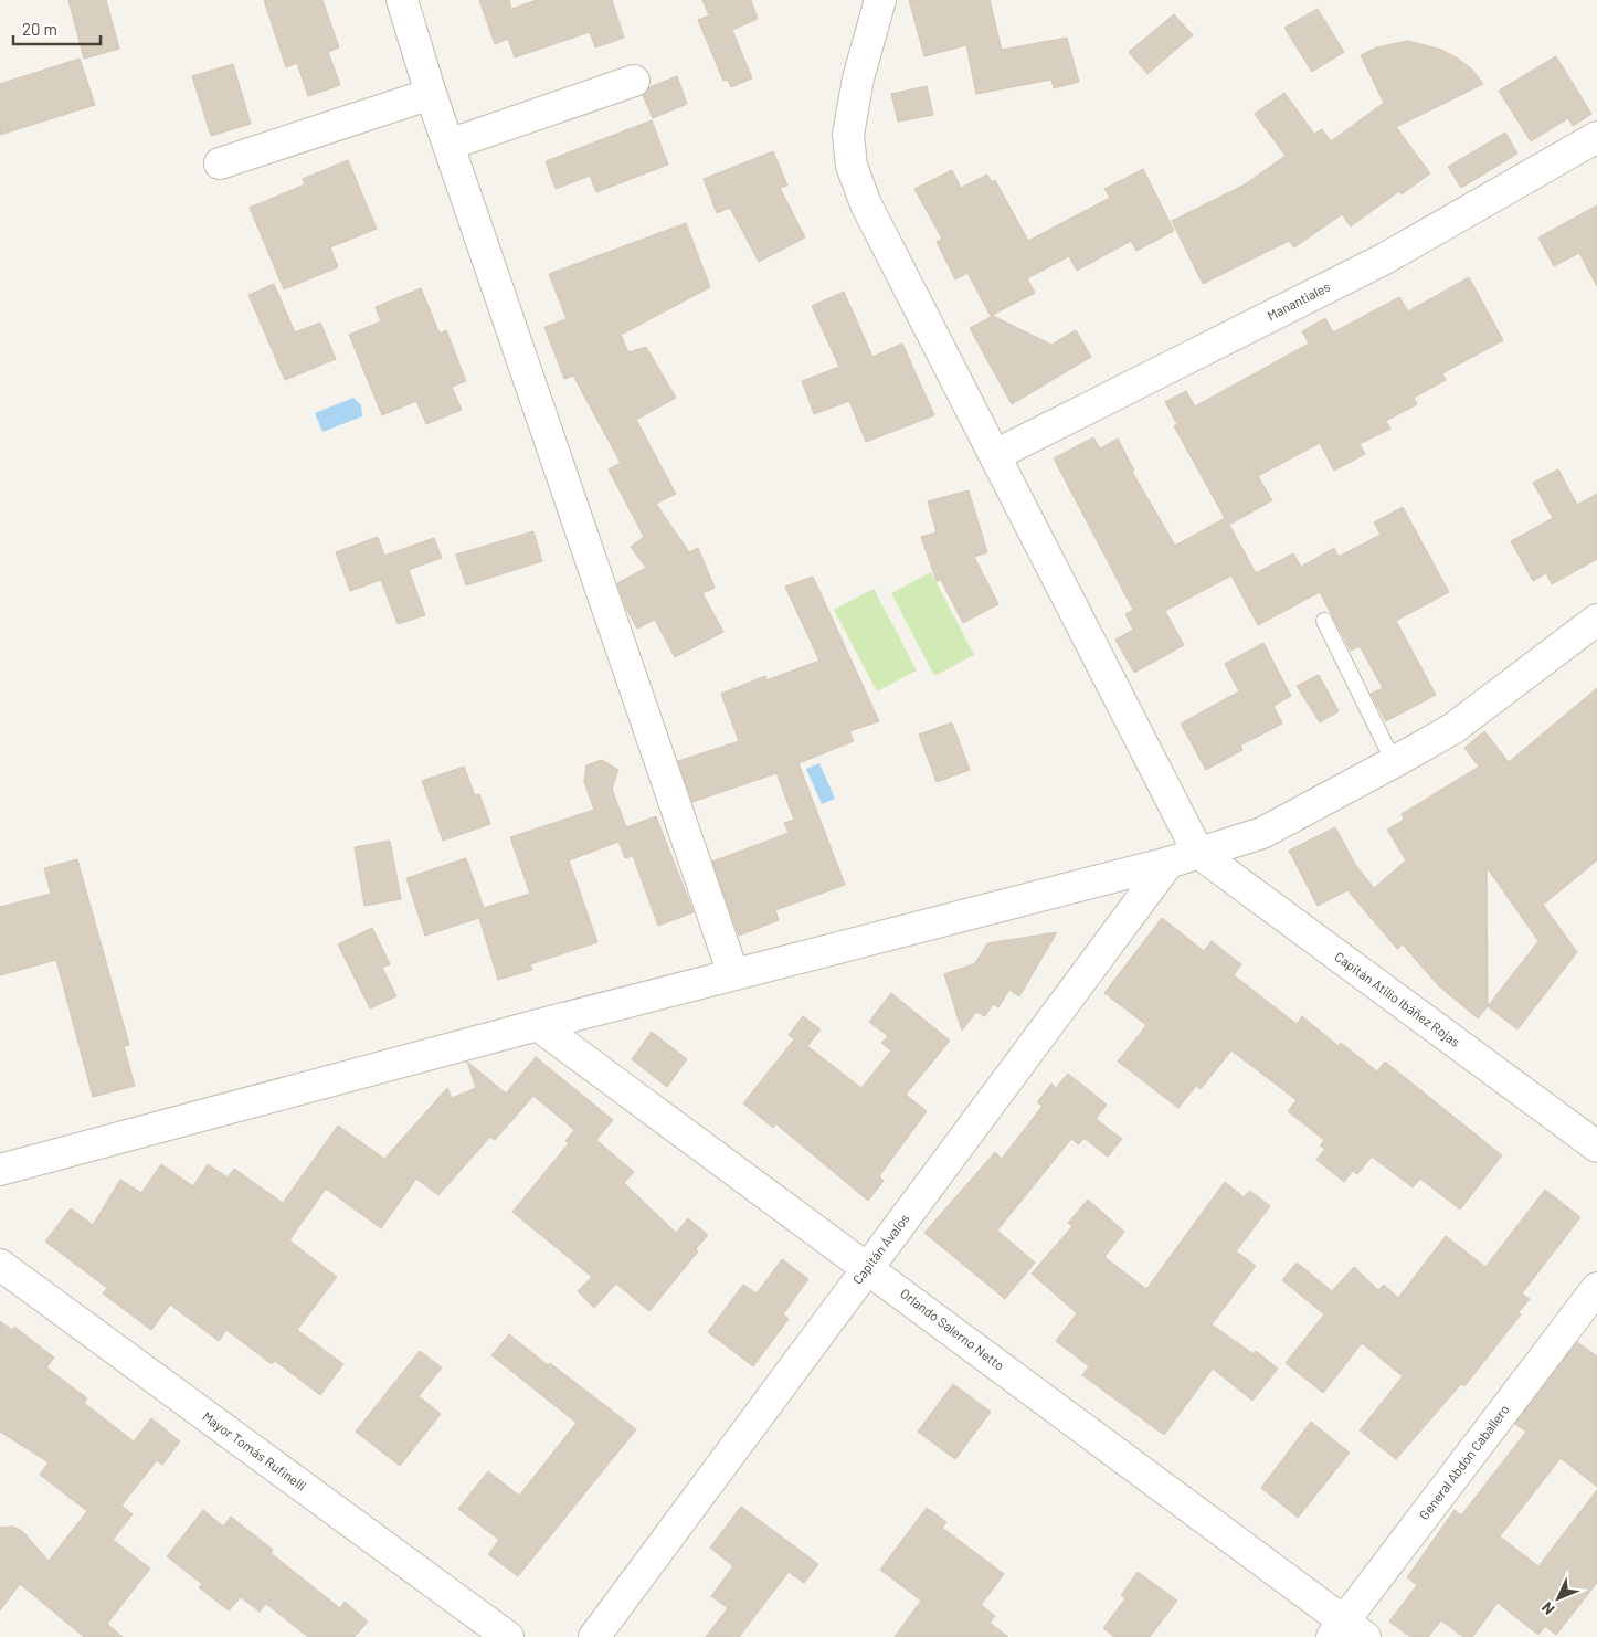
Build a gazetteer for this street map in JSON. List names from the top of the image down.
{
  "streets": {
    "street": [
      "Manantiales",
      "Capitán Atilio Ibáñez Rojas",
      "Capitán Ávalos",
      "Orlando Salerno Netto",
      "Mayor Tomás Rufinelli",
      "General Abdón Caballero"
    ]
  },
  "crossings": [
    ["Capitán Ávalos", "Orlando Salerno Netto"],
    ["Orlando Salerno Netto", "General Abdón Caballero"]
  ],
  "scale_bar": "20 m",
  "north": "bottom left"
}
